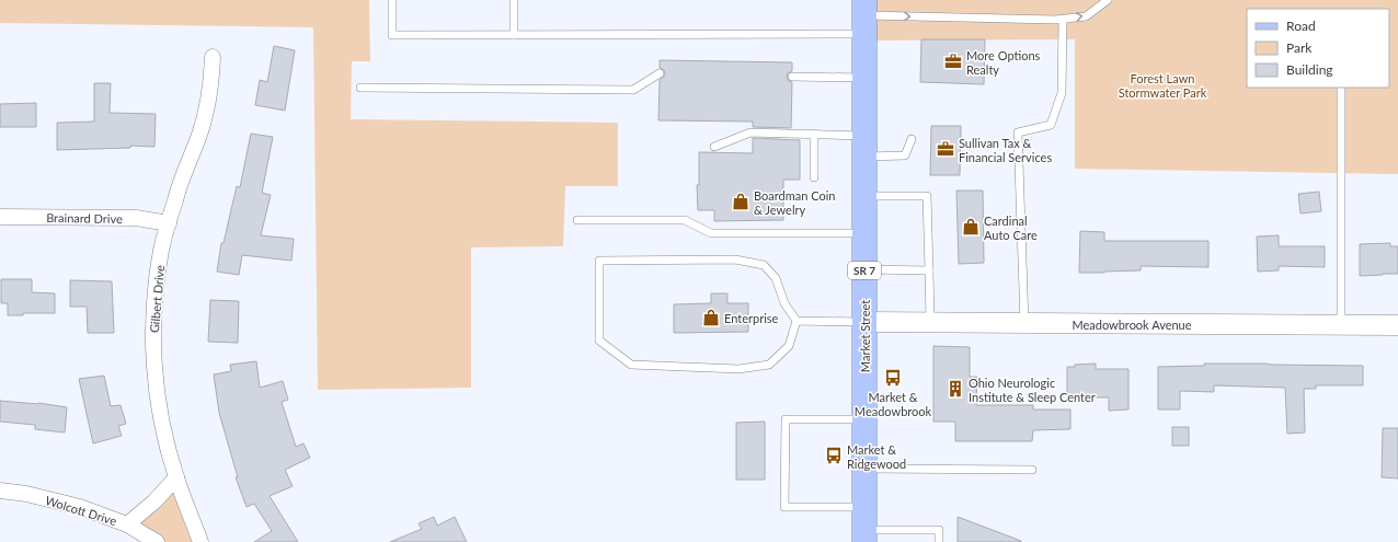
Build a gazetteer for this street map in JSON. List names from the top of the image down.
{
  "streets": {
    "main road": ["SR 7", "Market Street"],
    "street": [
      "Brainard Drive",
      "Gilbert Drive",
      "Meadowbrook Avenue",
      "Wolcott Drive"
    ]
  },
  "crossings": [
    ["Brainard Drive", "Gilbert Drive"],
    ["Meadowbrook Avenue", "Market Street"]
  ],
  "parks": ["Forest Lawn Stormwater Park"],
  "places": {
    "office": ["More Options Realty", "Sullivan Tax & Financial Services"],
    "shop": ["Boardman Coin & Jewelry", "Cardinal Auto Care", "Enterprise"],
    "bus stop": ["Market & Meadowbrook", "Market & Ridgewood"],
    "building": ["Ohio Neurologic Institute & Sleep Center"]
  },
  "legend": ["Road", "Park", "Building"]
}
